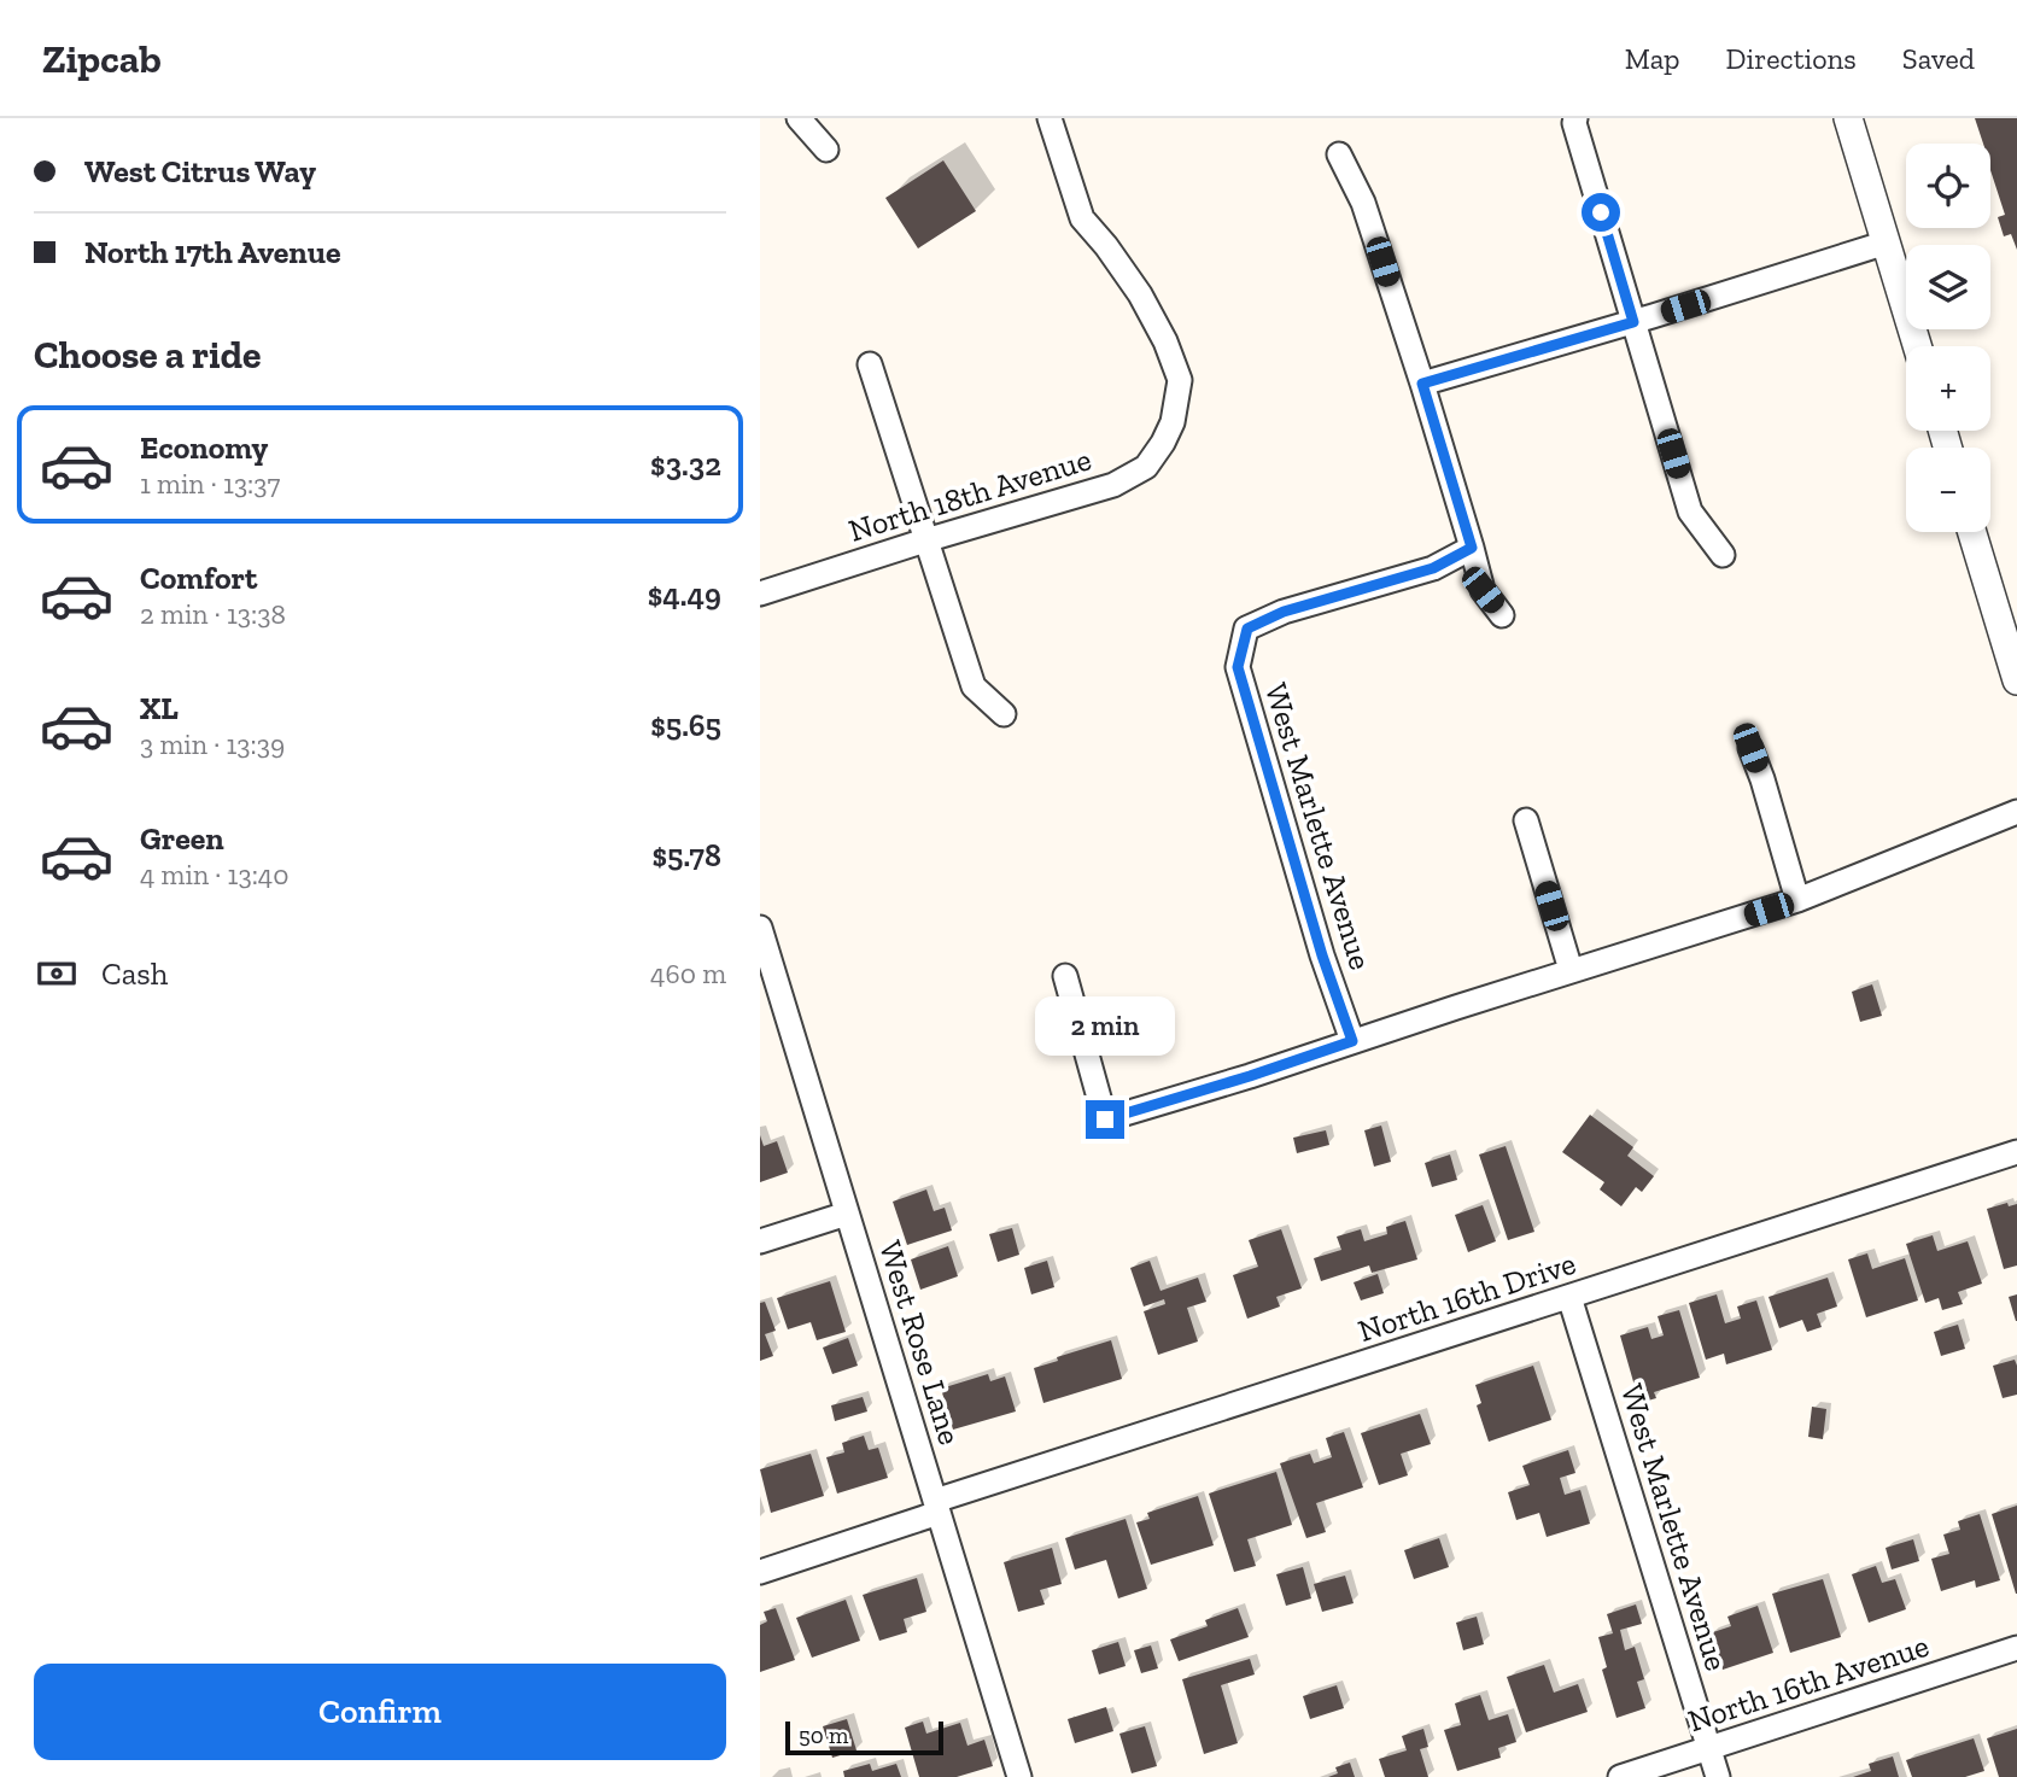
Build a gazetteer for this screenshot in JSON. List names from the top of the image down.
{
  "streets": {
    "street": [
      "North 18th Avenue",
      "West Marlette Avenue",
      "North 16th Drive",
      "West Rose Lane",
      "North 16th Avenue"
    ]
  },
  "crossings": [
    ["West Marlette Avenue", "North 16th Drive"],
    ["West Marlette Avenue", "North 16th Avenue"],
    ["North 16th Drive", "West Rose Lane"]
  ],
  "scale_bar": "50 m",
  "page": {
    "header": "Zipcab",
    "nav": ["Map", "Directions", "Saved"],
    "banner": ["West Citrus Way", "North 17th Avenue"],
    "map_buttons": ["+", "−"],
    "heading": "Choose a ride",
    "list": [
      {
        "name": "Economy",
        "note": "1 min · 13:37",
        "value": "$3.32"
      },
      {
        "name": "Comfort",
        "note": "2 min · 13:38",
        "value": "$4.49"
      },
      {
        "name": "XL",
        "note": "3 min · 13:39",
        "value": "$5.65"
      },
      {
        "name": "Green",
        "note": "4 min · 13:40",
        "value": "$5.78"
      }
    ],
    "pay": ["Cash", "460 m"],
    "bubble": "2 min",
    "buttons": "Confirm",
    "scale": "50 m"
  }
}
